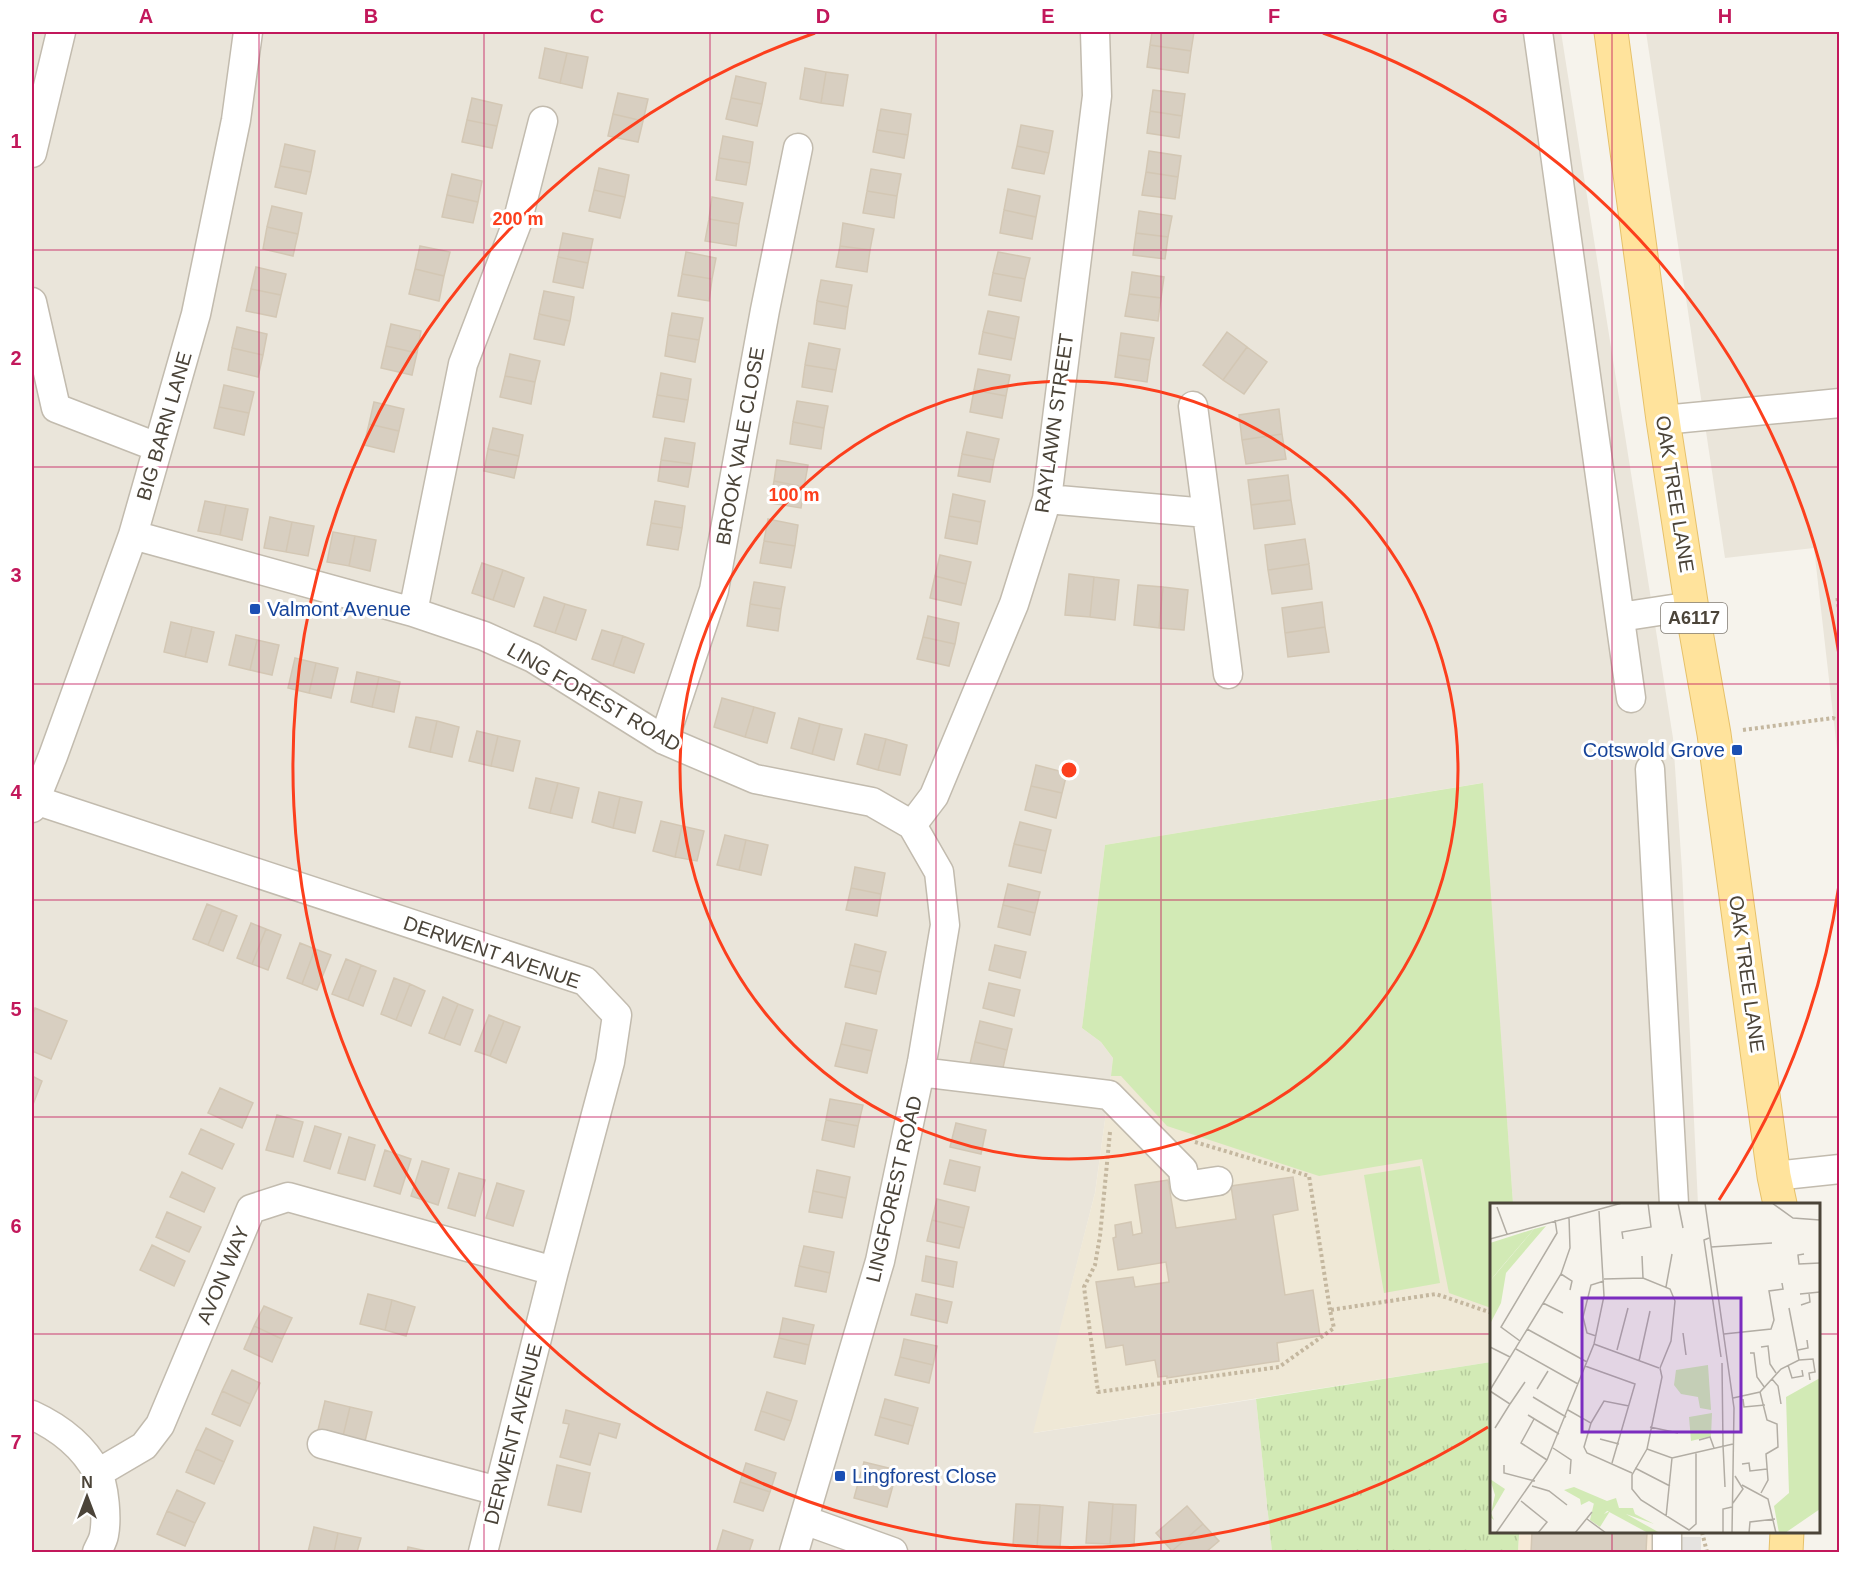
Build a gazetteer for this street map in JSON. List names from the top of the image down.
{
  "streets": {
    "main road": ["OAK TREE LANE", "A6117"],
    "street": [
      "RAYLAWN STREET",
      "BIG BARN LANE",
      "BROOK VALE CLOSE",
      "LING FOREST ROAD",
      "DERWENT AVENUE",
      "LINGFOREST ROAD",
      "AVON WAY"
    ]
  },
  "crossings": [
    ["RAYLAWN STREET", "LING FOREST ROAD"],
    ["RAYLAWN STREET", "LINGFOREST ROAD"],
    ["BIG BARN LANE", "LING FOREST ROAD"],
    ["BIG BARN LANE", "DERWENT AVENUE"],
    ["BROOK VALE CLOSE", "LING FOREST ROAD"],
    ["LING FOREST ROAD", "LINGFOREST ROAD"],
    ["DERWENT AVENUE", "AVON WAY"]
  ],
  "places": {
    "transit": ["Valmont Avenue", "Cotswold Grove", "Lingforest Close"]
  },
  "north": "top",
  "grid": {
    "columns": [
      "A",
      "B",
      "C",
      "D",
      "E",
      "F",
      "G",
      "H"
    ],
    "rows": [
      "1",
      "2",
      "3",
      "4",
      "5",
      "6",
      "7"
    ]
  },
  "rings": ["200 m", "100 m"]
}
